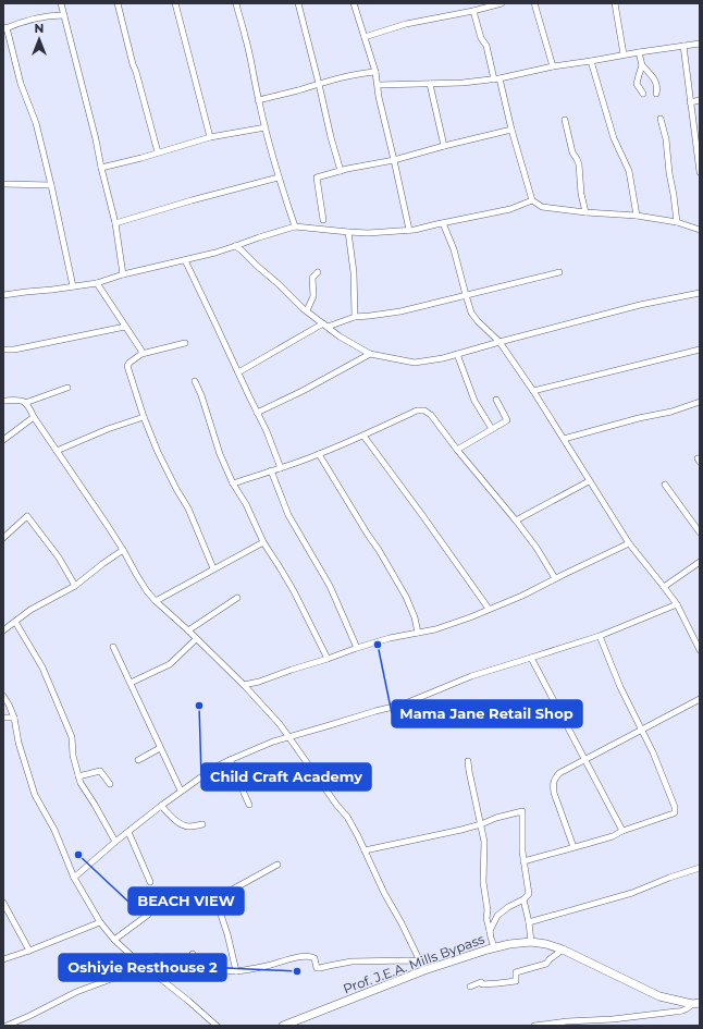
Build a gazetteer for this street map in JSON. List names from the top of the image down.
{
  "streets": {
    "street": ["Prof. J.E.A. Mills Bypass"]
  },
  "places": [
    "Mama Jane Retail Shop",
    "Child Craft Academy",
    "BEACH VIEW",
    "Oshiyie Resthouse 2"
  ],
  "north": "top"
}
